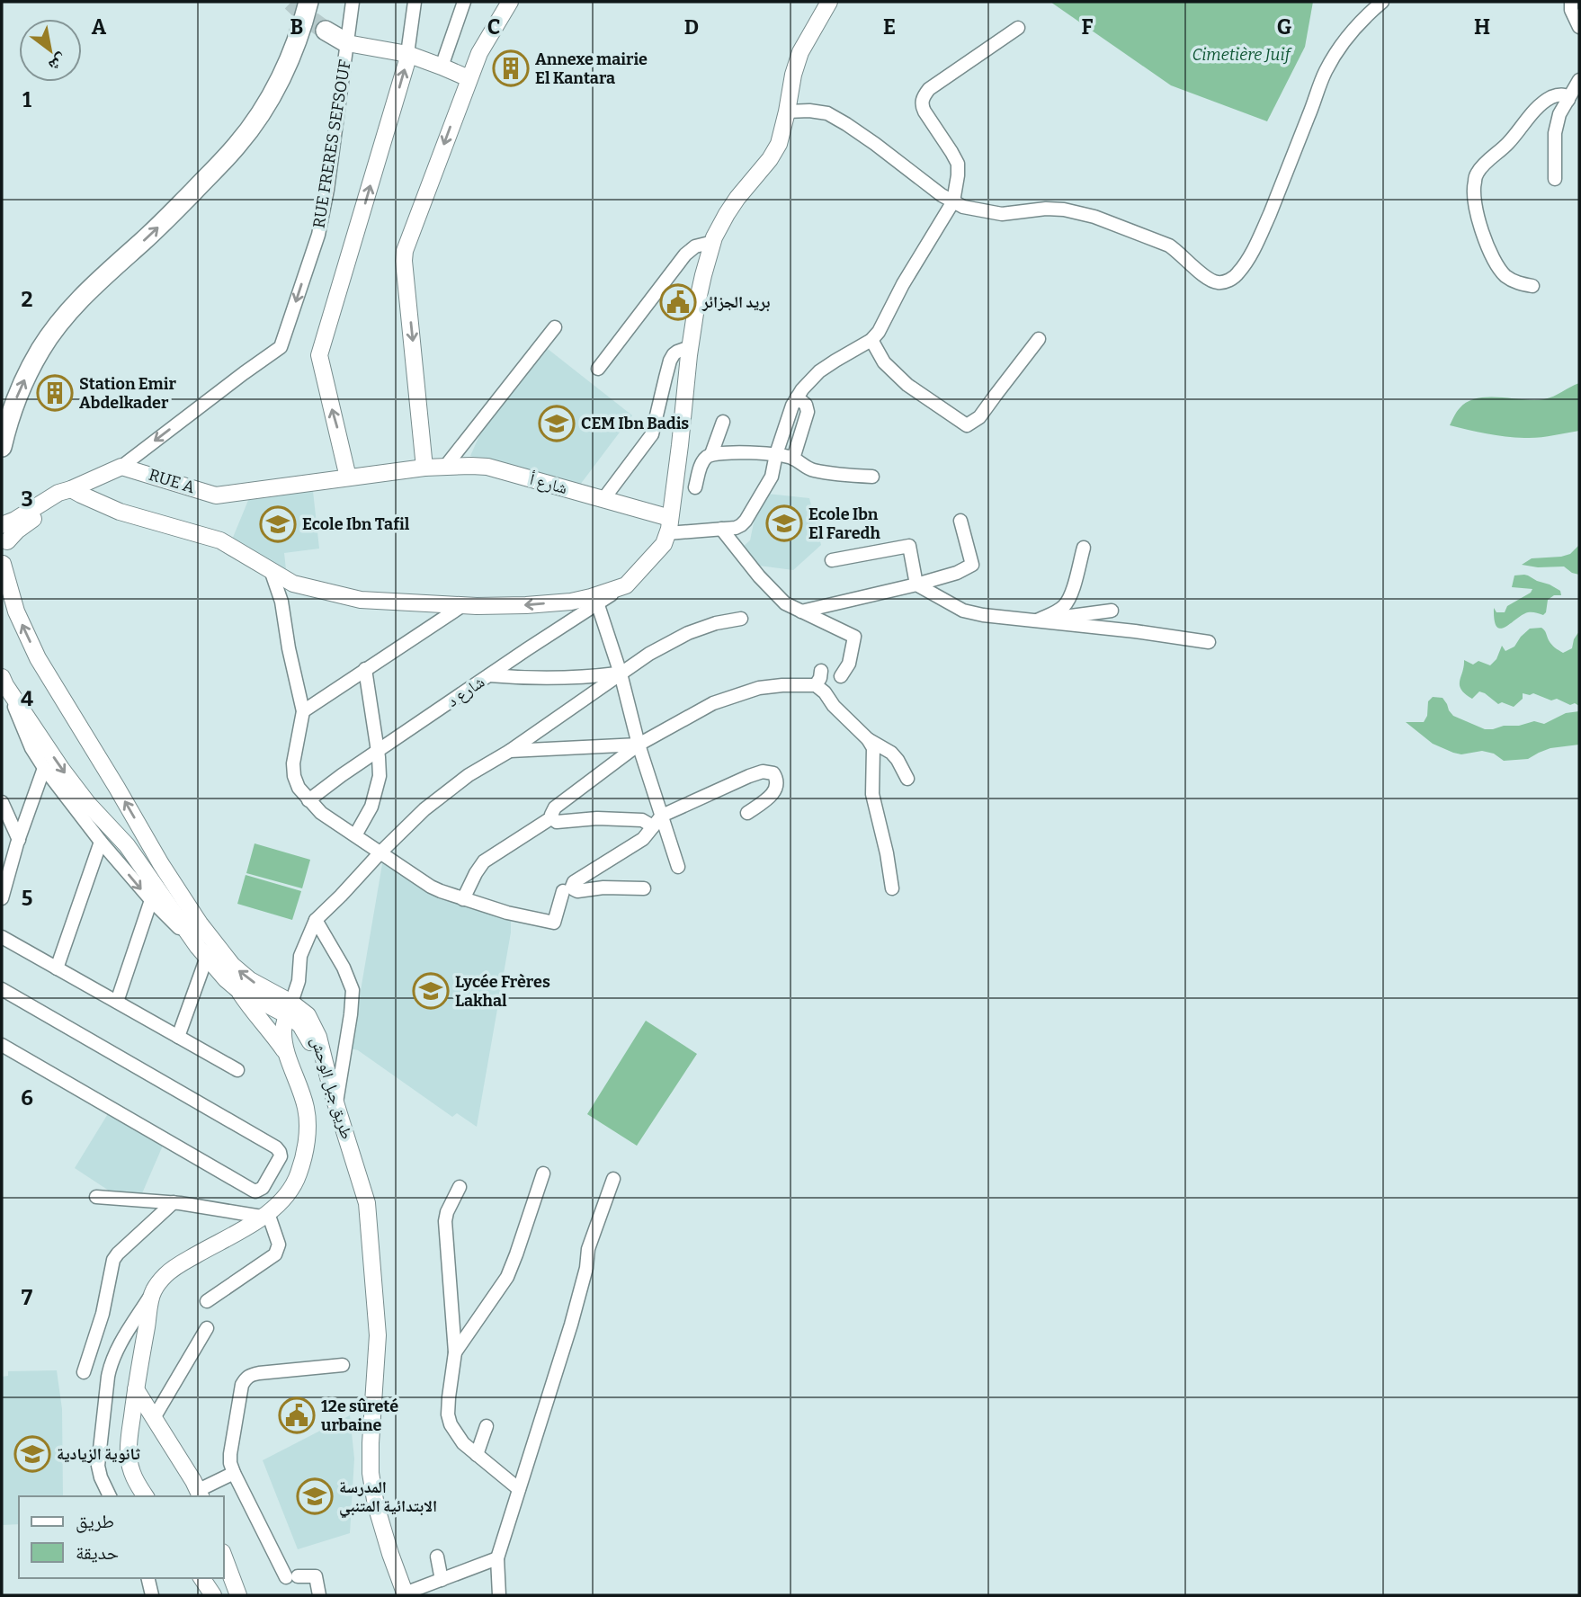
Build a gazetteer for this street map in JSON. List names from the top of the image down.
{
  "streets": {
    "main road": ["RUE A", "شارع أ", "طريق جبل الوحش"],
    "street": ["RUE FRERES SEFSOUF", "شارع د"]
  },
  "crossings": [
    ["RUE FRERES SEFSOUF", "RUE A"],
    ["RUE A", "شارع أ"]
  ],
  "one_way": ["RUE FRERES SEFSOUF"],
  "parks": ["Cimetière Juif"],
  "places": {
    "building": ["Annexe mairie El Kantara", "Station Emir Abdelkader"],
    "public building": ["بريد الجزائر", "12e sûreté urbaine"],
    "school or university": [
      "CEM Ibn Badis",
      "Ecole Ibn El Faredh",
      "Ecole Ibn Tafil",
      "Lycée Frères Lakhal",
      "ثانوية الزيادية",
      "المدرسة الابتدائية المتنبي"
    ]
  },
  "legend": ["طريق", "حديقة"],
  "north": "bottom right",
  "grid": {
    "columns": [
      "A",
      "B",
      "C",
      "D",
      "E",
      "F",
      "G",
      "H"
    ],
    "rows": [
      "1",
      "2",
      "3",
      "4",
      "5",
      "6",
      "7"
    ]
  }
}
